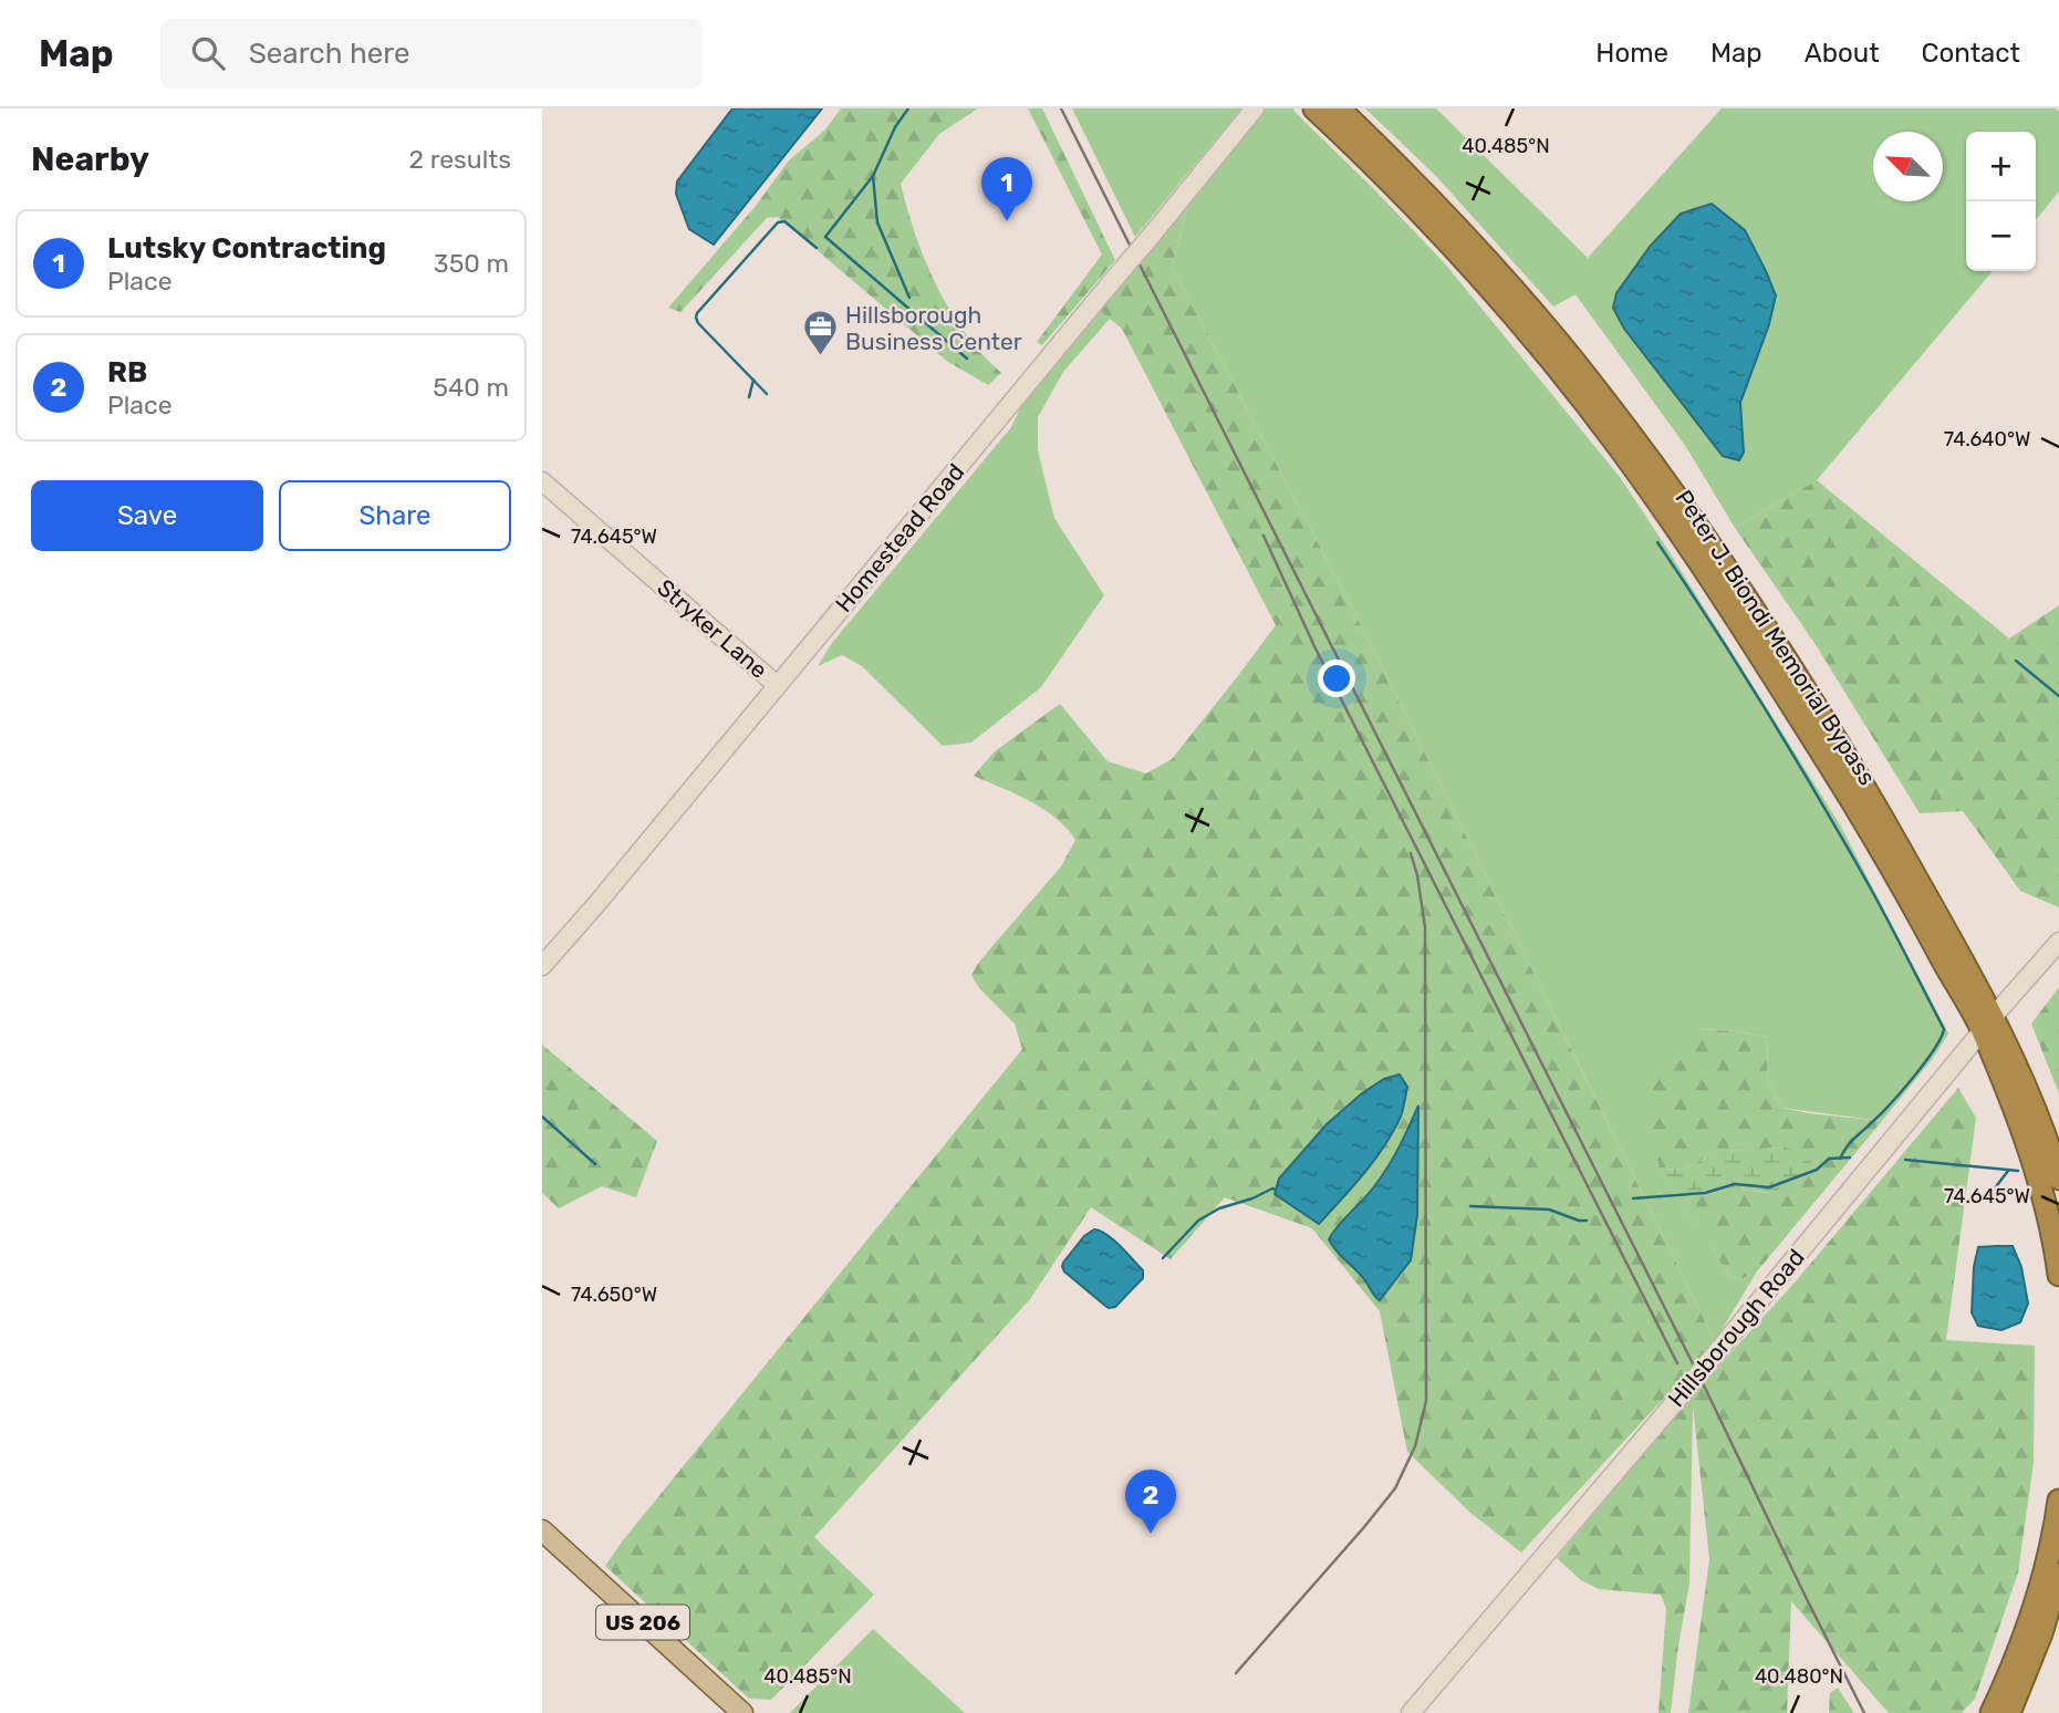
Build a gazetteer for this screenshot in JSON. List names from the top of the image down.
{
  "streets": {
    "highway": ["Peter J. Biondi Memorial Bypass"],
    "main road": ["US 206"],
    "street": ["Homestead Road", "Stryker Lane", "Hillsborough Road"]
  },
  "crossings": [
    ["Homestead Road", "Stryker Lane"],
    ["Peter J. Biondi Memorial Bypass", "Hillsborough Road"]
  ],
  "places": {
    "office": ["Hillsborough Business Center"]
  },
  "north": "top left",
  "page": {
    "header": "Map",
    "search": "Search here",
    "nav": [
      "Home",
      "Map",
      "About",
      "Contact"
    ],
    "heading": ["Nearby", "2 results"],
    "map_buttons": ["+", "−"],
    "pins": ["1", "2"],
    "list": [
      {
        "mark": "1",
        "name": "Lutsky Contracting",
        "note": "Place",
        "value": "350 m"
      },
      {
        "mark": "2",
        "name": "RB",
        "note": "Place",
        "value": "540 m"
      }
    ],
    "buttons": ["Save", "Share"]
  },
  "coordinates": [
    "40.485°N",
    "74.640°W",
    "74.645°W",
    "74.650°W",
    "40.480°N"
  ]
}
